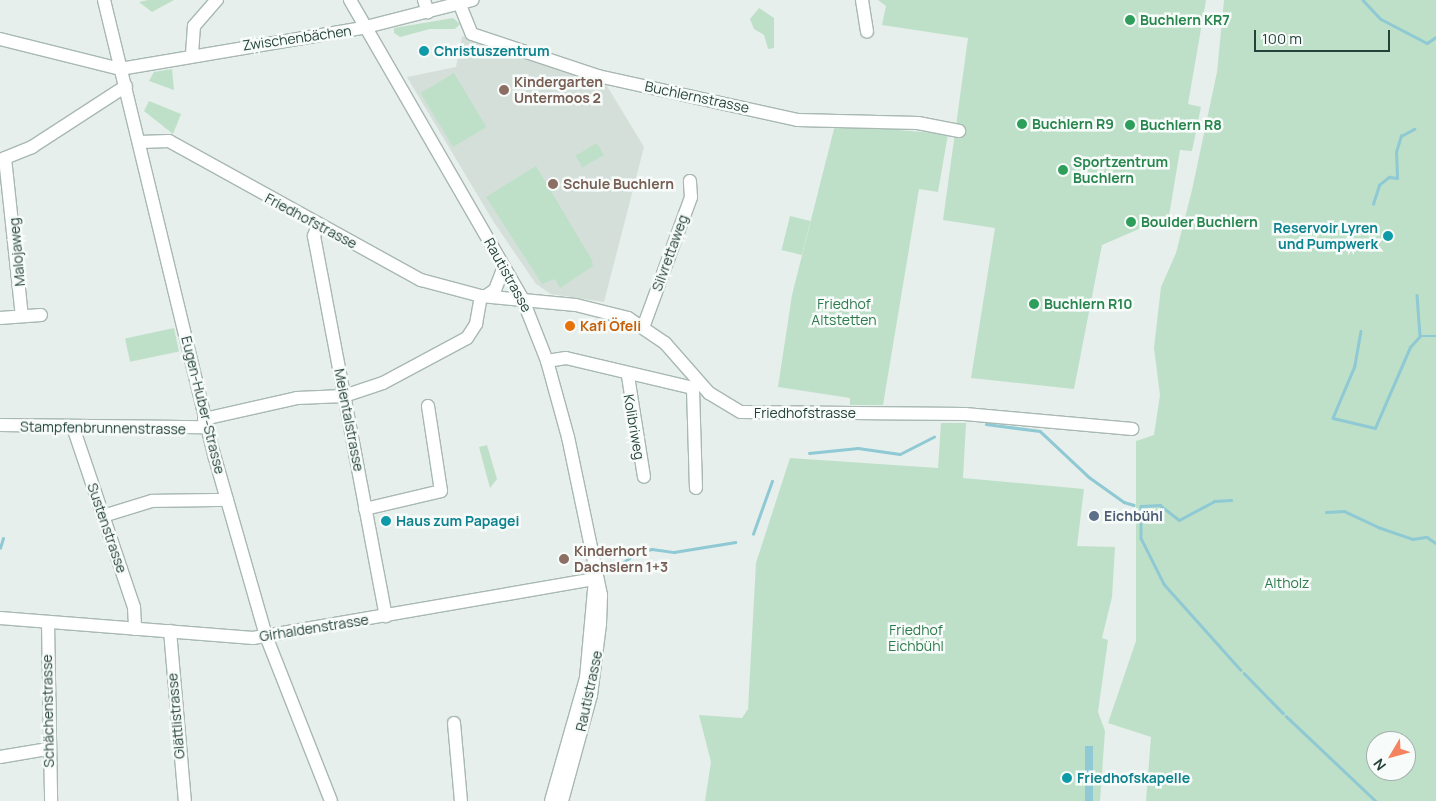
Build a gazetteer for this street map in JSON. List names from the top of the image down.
{
  "streets": {
    "street": [
      "Zwischenbächen",
      "Buchlernstrasse",
      "Friedhofstrasse",
      "Malojaweg",
      "Silvrettaweg",
      "Rautistrasse",
      "Eugen-Huber-Strasse",
      "Meientalstrasse",
      "Kolibriweg",
      "Stampfenbrunnenstrasse",
      "Sustenstrasse",
      "Girhaldenstrasse",
      "Schächenstrasse",
      "Glättlistrasse"
    ]
  },
  "crossings": [
    ["Zwischenbächen", "Buchlernstrasse"],
    ["Zwischenbächen", "Rautistrasse"],
    ["Zwischenbächen", "Eugen-Huber-Strasse"],
    ["Friedhofstrasse", "Silvrettaweg"],
    ["Friedhofstrasse", "Rautistrasse"],
    ["Friedhofstrasse", "Eugen-Huber-Strasse"],
    ["Friedhofstrasse", "Meientalstrasse"],
    ["Friedhofstrasse", "Stampfenbrunnenstrasse"],
    ["Rautistrasse", "Girhaldenstrasse"],
    ["Eugen-Huber-Strasse", "Stampfenbrunnenstrasse"],
    ["Eugen-Huber-Strasse", "Girhaldenstrasse"],
    ["Meientalstrasse", "Stampfenbrunnenstrasse"],
    ["Meientalstrasse", "Girhaldenstrasse"],
    ["Stampfenbrunnenstrasse", "Sustenstrasse"],
    ["Sustenstrasse", "Girhaldenstrasse"],
    ["Girhaldenstrasse", "Schächenstrasse"],
    ["Girhaldenstrasse", "Glättlistrasse"]
  ],
  "parks": ["Friedhof Altstetten", "Altholz", "Friedhof Eichbühl"],
  "places": [
    "Buchlern KR7",
    "Christuszentrum",
    "Kindergarten Untermoos 2",
    "Buchlern R9",
    "Buchlern R8",
    "Sportzentrum Buchlern",
    "Schule Buchlern",
    "Boulder Buchlern",
    "Reservoir Lyren und Pumpwerk",
    "Buchlern R10",
    "Kafi Öfeli",
    "Eichbühl",
    "Haus zum Papagei",
    "Kinderhort Dachslern 1+3",
    "Friedhofskapelle"
  ],
  "scale_bar": "100 m",
  "north": "bottom left"
}
